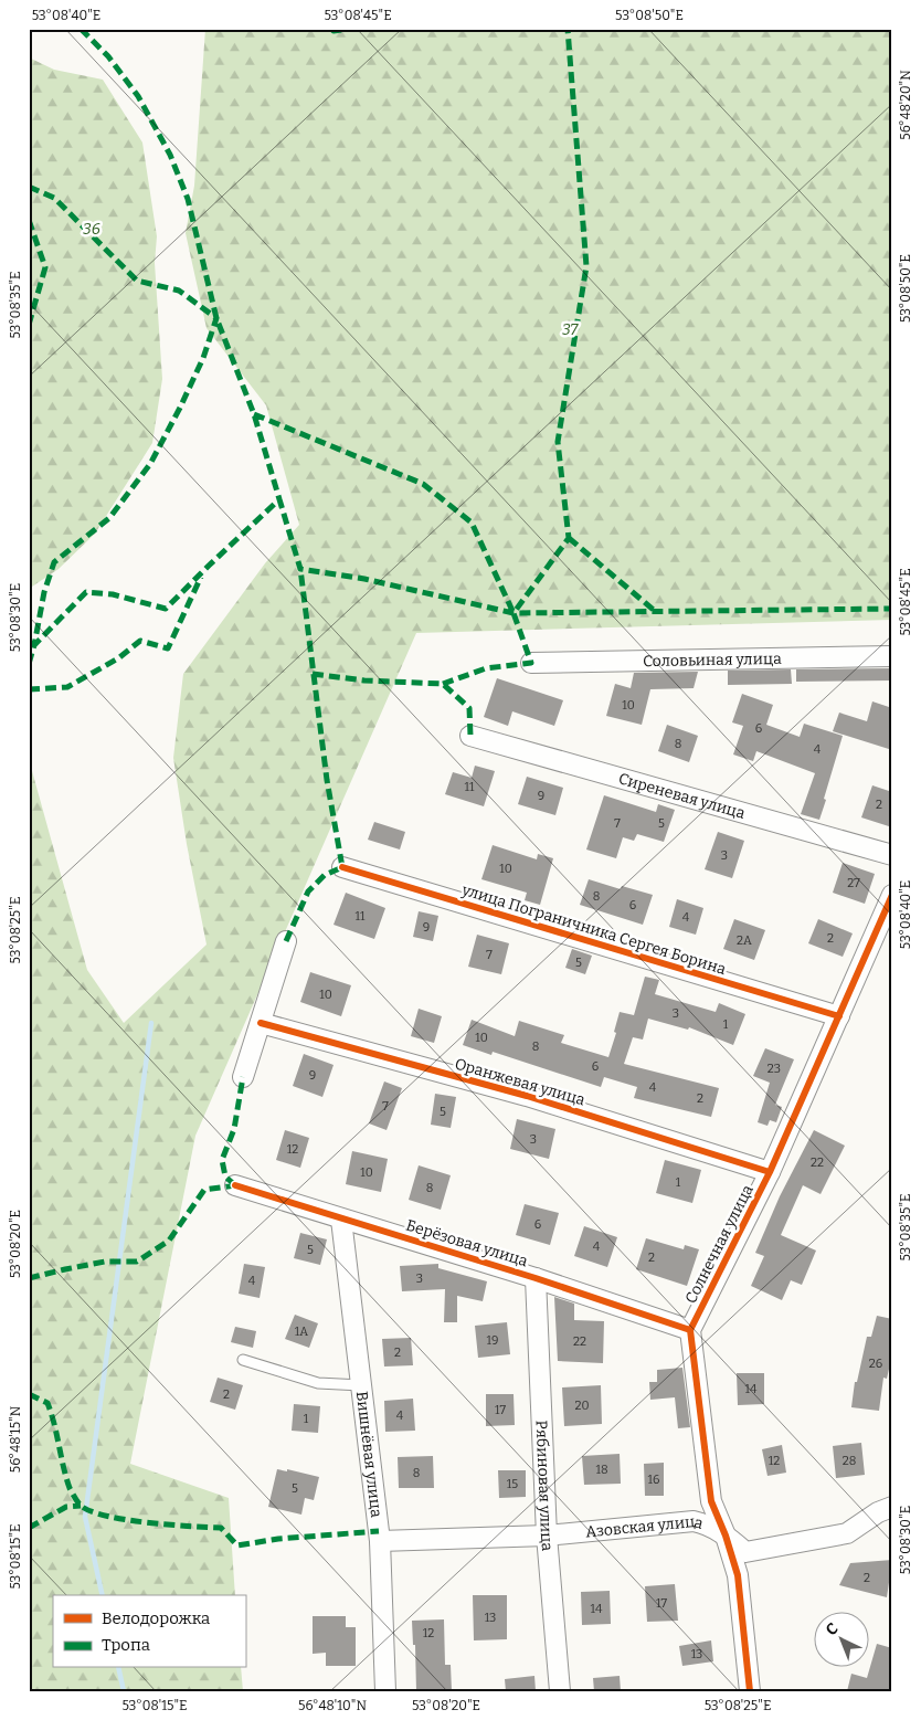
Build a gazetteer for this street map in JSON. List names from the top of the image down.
{
  "streets": {
    "street": [
      "Соловьиная улица",
      "Сиреневая улица",
      "улица Пограничника Сергея Борина",
      "Оранжевая улица",
      "Берёзовая улица",
      "Солнечная улица",
      "Вишнёвая улица",
      "Рябиновая улица",
      "Азовская улица"
    ]
  },
  "crossings": [
    ["улица Пограничника Сергея Борина", "Солнечная улица"],
    ["Оранжевая улица", "Солнечная улица"],
    ["Берёзовая улица", "Солнечная улица"],
    ["Берёзовая улица", "Вишнёвая улица"],
    ["Берёзовая улица", "Рябиновая улица"],
    ["Вишнёвая улица", "Азовская улица"],
    ["Рябиновая улица", "Азовская улица"]
  ],
  "parks": ["36", "37"],
  "house_numbers": [
    "10",
    "6",
    "8",
    "4",
    "11",
    "9",
    "2",
    "7",
    "5",
    "3",
    "10",
    "27",
    "8",
    "6",
    "11",
    "4",
    "9",
    "2",
    "2А",
    "7",
    "5",
    "10",
    "3",
    "1",
    "10",
    "8",
    "6",
    "23",
    "9",
    "4",
    "2",
    "7",
    "5",
    "3",
    "12",
    "22",
    "10",
    "1",
    "8",
    "6",
    "4",
    "5",
    "2",
    "3",
    "4",
    "1А",
    "19",
    "22",
    "2",
    "26",
    "14",
    "2",
    "20",
    "17",
    "4",
    "1",
    "12",
    "28",
    "18",
    "8",
    "16",
    "15",
    "5",
    "2",
    "17",
    "14",
    "13",
    "12",
    "13"
  ],
  "legend": ["Велодорожка", "Тропа"],
  "north": "top left",
  "coordinates": [
    "53°08'40\"E",
    "53°08'45\"E",
    "53°08'50\"E",
    "56°48'20\"N",
    "53°08'35\"E",
    "53°08'30\"E",
    "53°08'25\"E",
    "53°08'20\"E",
    "56°48'15\"N",
    "53°08'15\"E",
    "56°48'10\"N"
  ]
}
